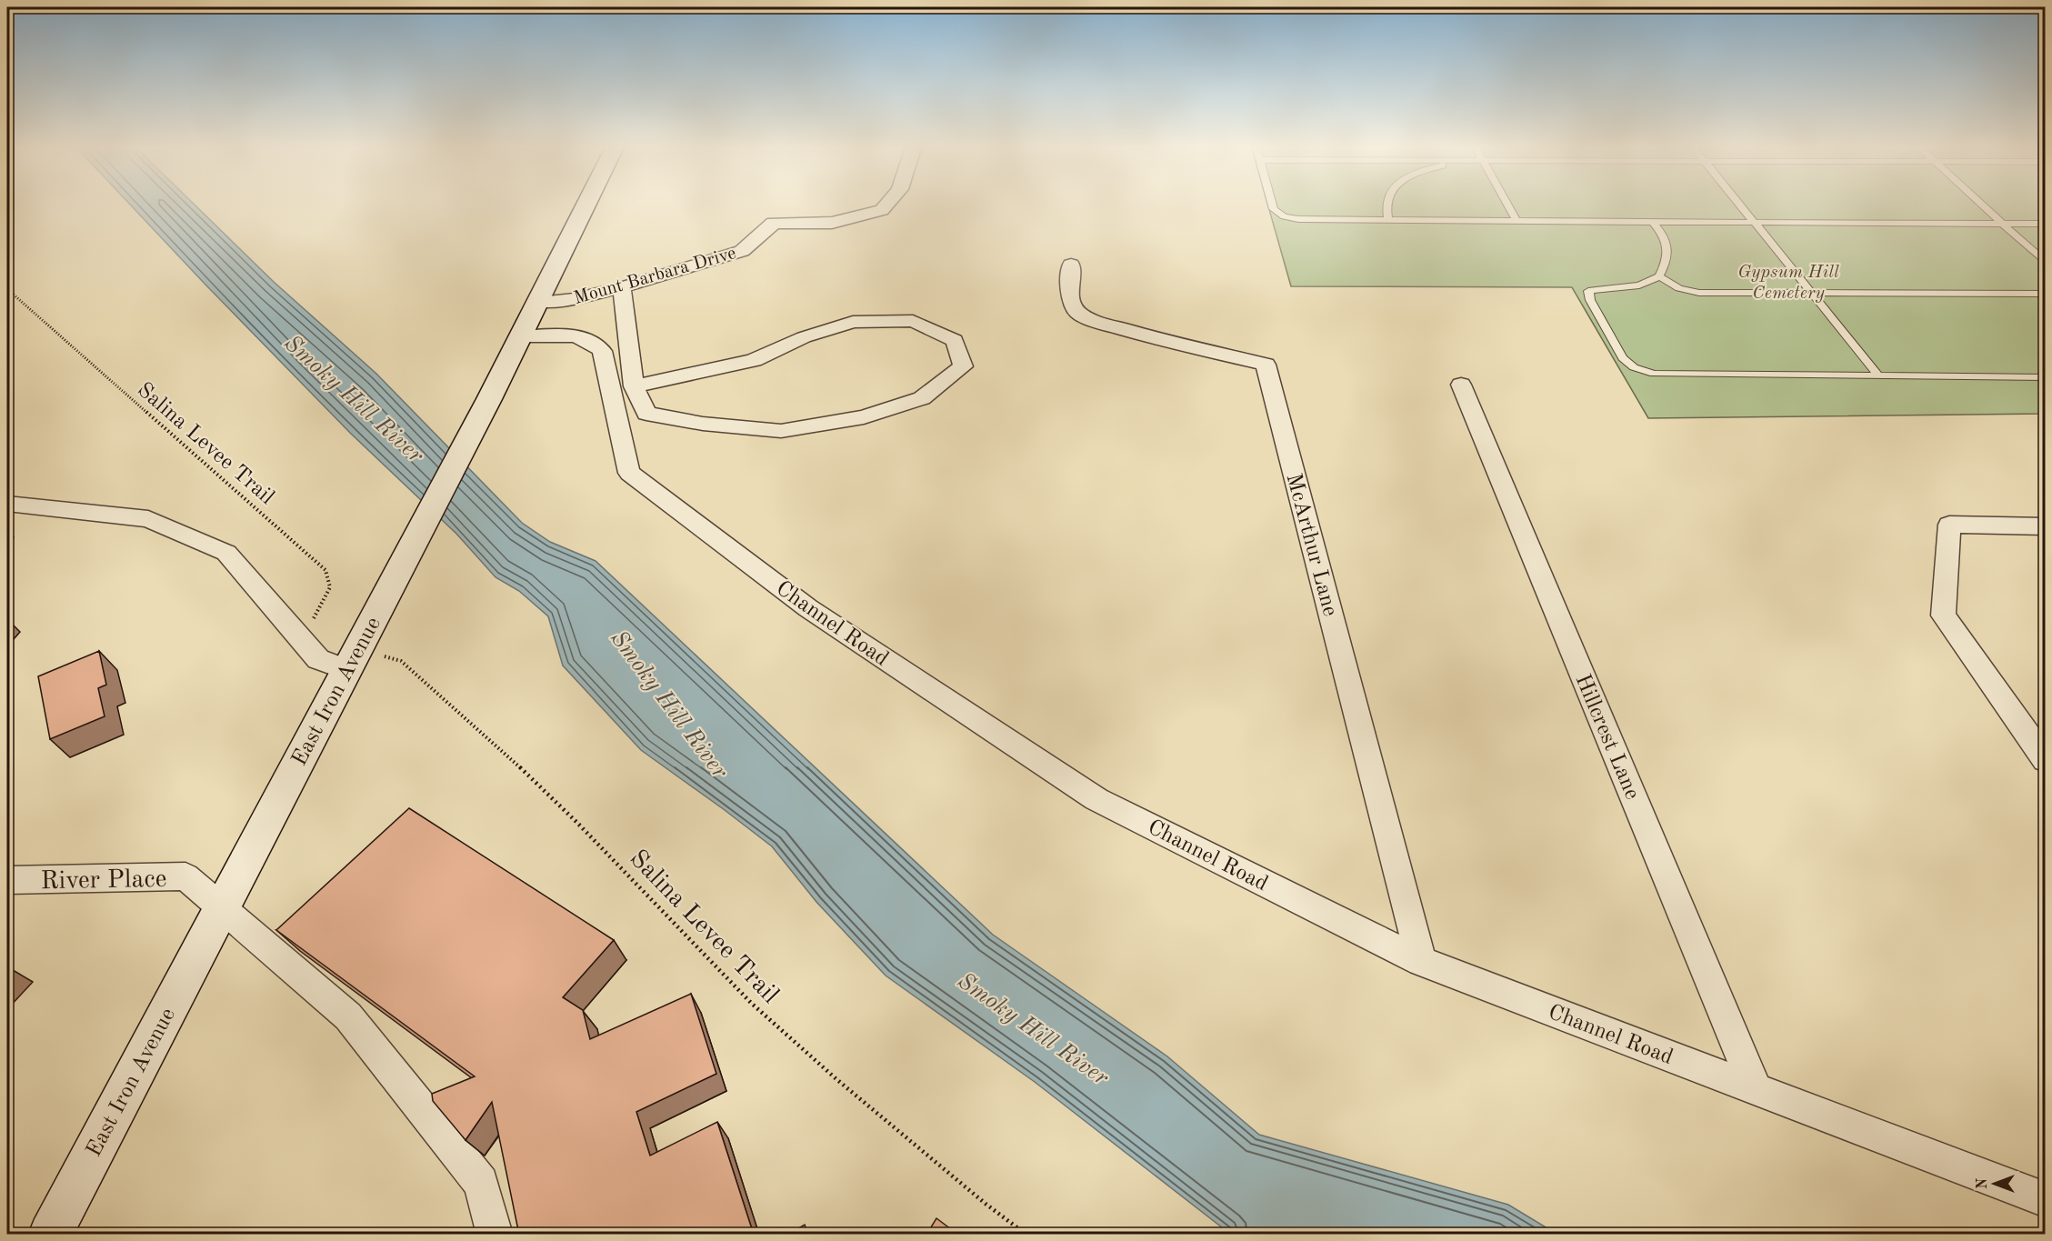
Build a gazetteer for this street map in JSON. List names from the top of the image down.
{
  "streets": {
    "street": [
      "Mount Barbara Drive",
      "McArthur Lane",
      "Channel Road",
      "East Iron Avenue",
      "Hillcrest Lane",
      "River Place"
    ],
    "path": ["Salina Levee Trail"]
  },
  "crossings": [
    ["Mount Barbara Drive", "East Iron Avenue"],
    ["Salina Levee Trail", "East Iron Avenue"],
    ["McArthur Lane", "Channel Road"],
    ["Channel Road", "East Iron Avenue"],
    ["Channel Road", "Hillcrest Lane"],
    ["East Iron Avenue", "River Place"]
  ],
  "water": ["Smoky Hill River"],
  "parks": ["Gypsum Hill Cemetery"],
  "north": "left"
}
